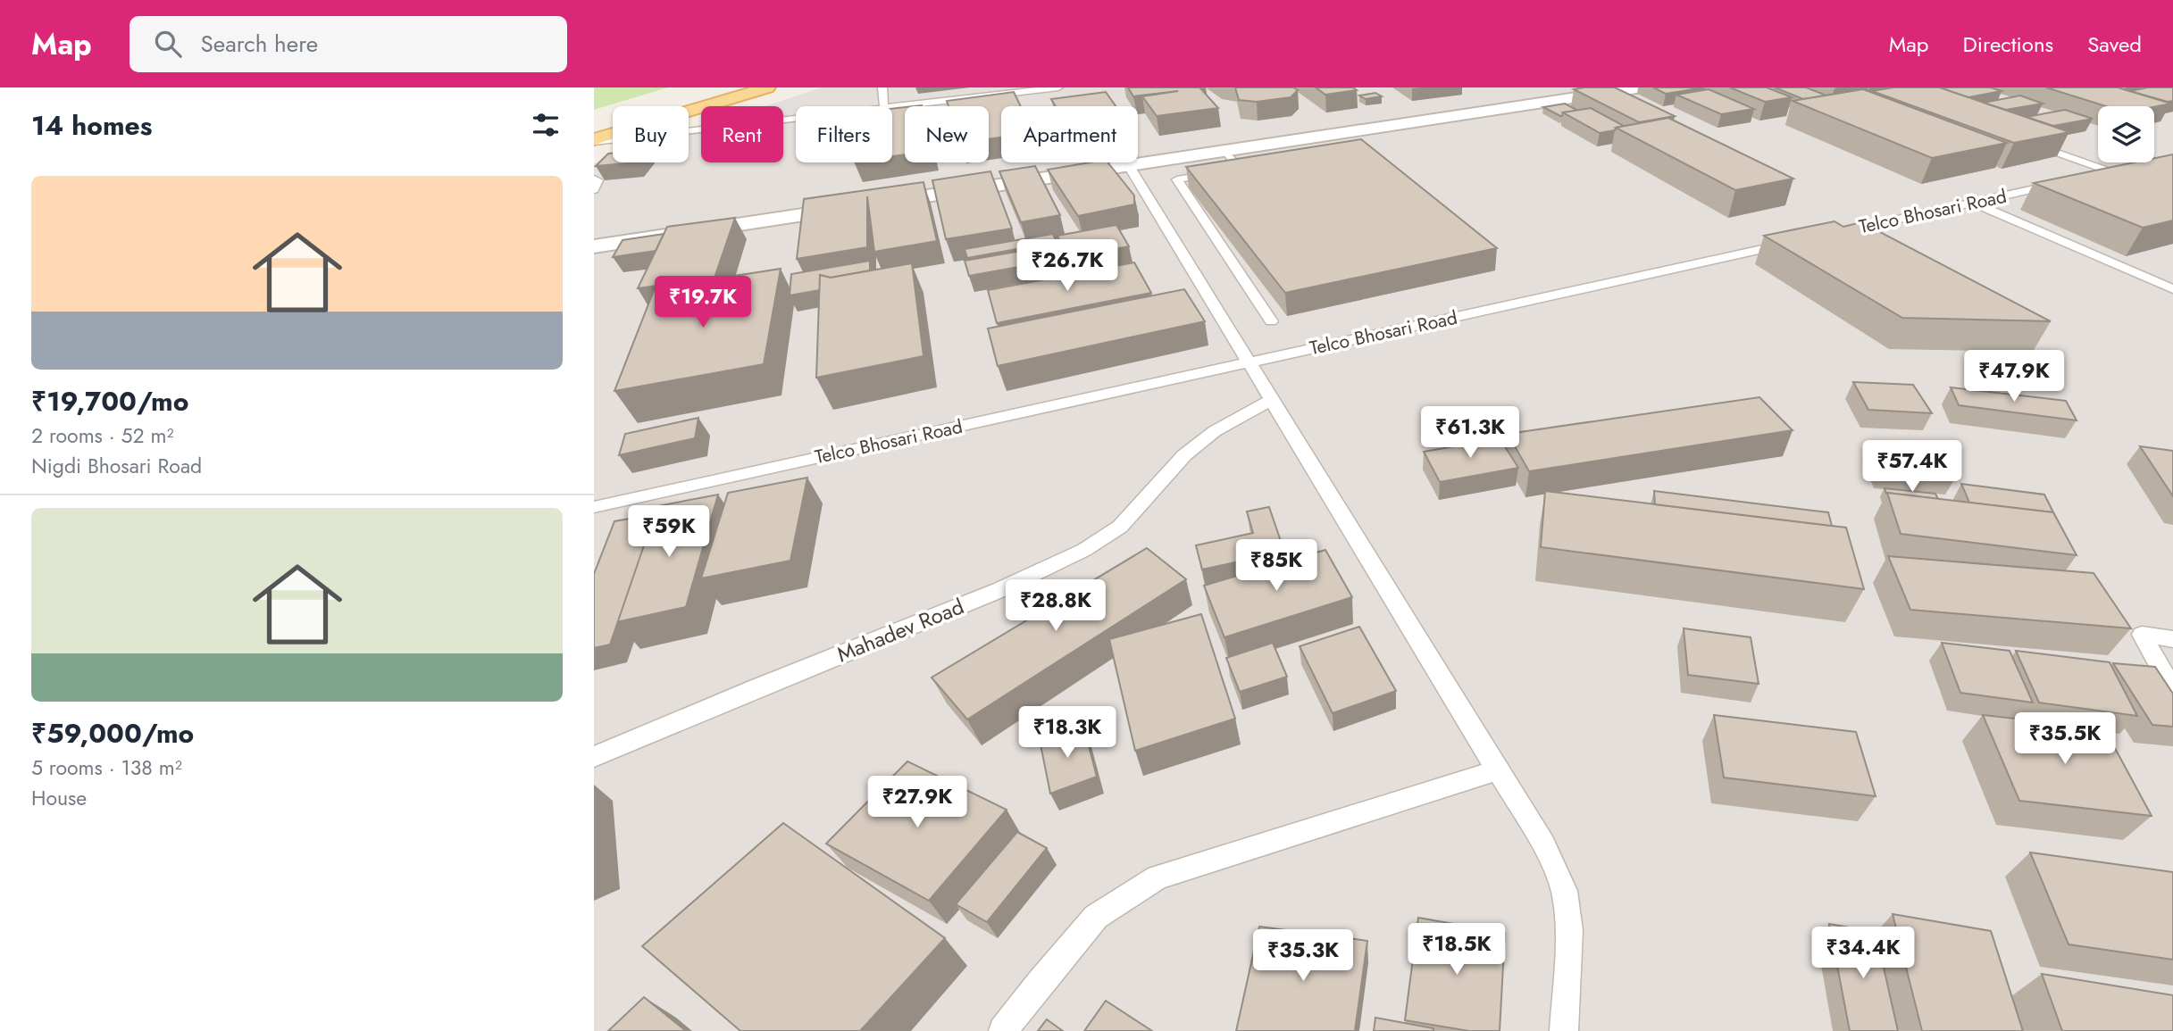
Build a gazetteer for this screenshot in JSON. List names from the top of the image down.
{
  "streets": {
    "lane": ["Telco Bhosari Road", "Mahadev Road"]
  },
  "page": {
    "header": "Map",
    "search": "Search here",
    "nav": ["Map", "Directions", "Saved"],
    "heading": "14 homes",
    "chip": [
      "Buy",
      "Rent",
      "Filters",
      "New",
      "Apartment"
    ],
    "list": [
      {
        "name": "₹19,700/mo",
        "note": "2 rooms · 52 m² · Nigdi Bhosari Road"
      },
      {
        "name": "₹59,000/mo",
        "note": "5 rooms · 138 m² · House"
      }
    ],
    "price": [
      "₹26.7K",
      "₹19.7K",
      "₹47.9K",
      "₹61.3K",
      "₹57.4K",
      "₹59K",
      "₹85K",
      "₹28.8K",
      "₹18.3K",
      "₹35.5K",
      "₹27.9K",
      "₹18.5K",
      "₹34.4K",
      "₹35.3K"
    ]
  }
}
